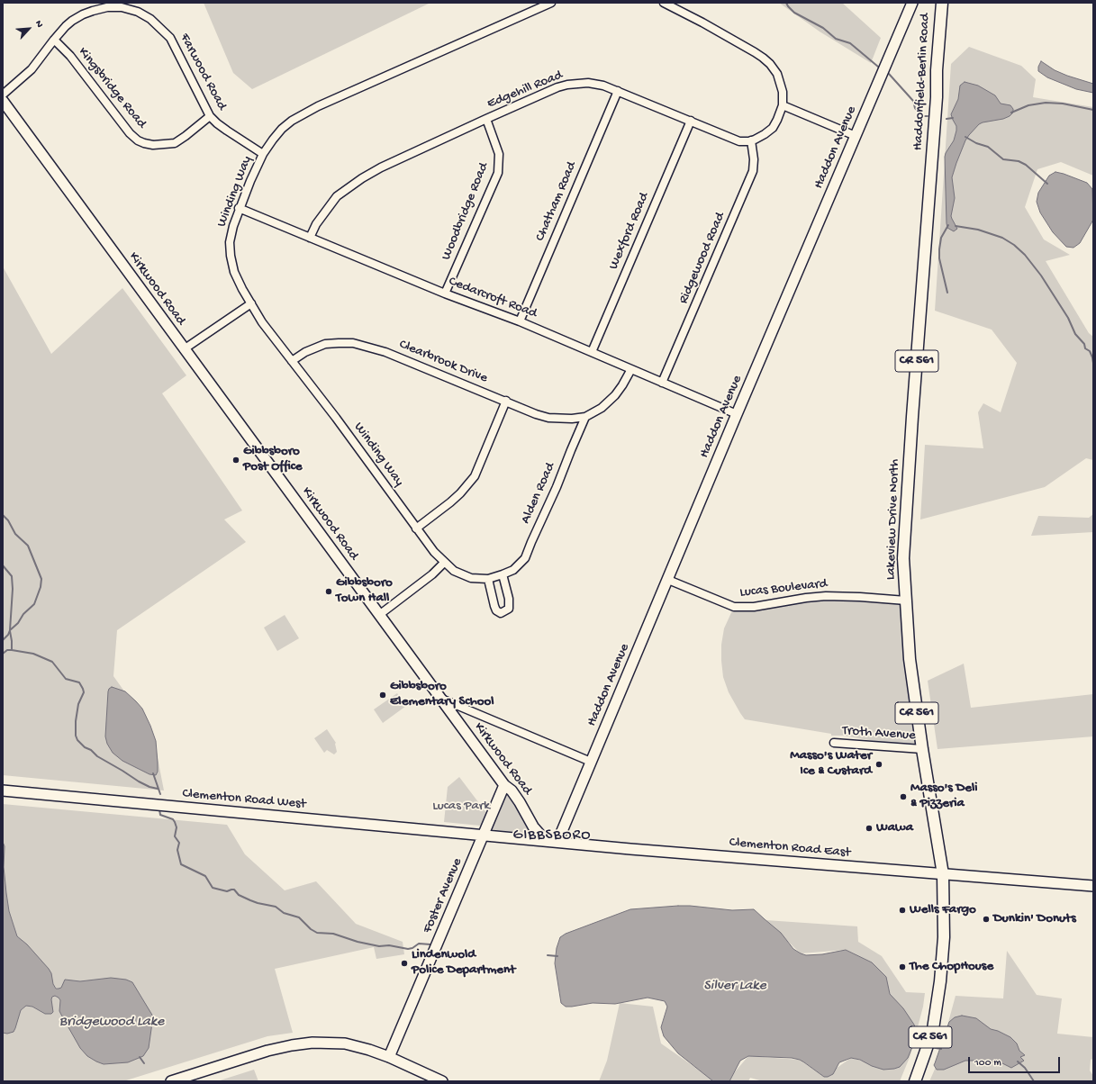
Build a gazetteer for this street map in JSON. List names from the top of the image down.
{
  "streets": {
    "main road": ["Haddonfield-Berlin Road", "CR 561", "Lakeview Drive North"],
    "street": [
      "Farwood Road",
      "Kingsbridge Road",
      "Edgehill Road",
      "Haddon Avenue",
      "Winding Way",
      "Chatham Road",
      "Woodbridge Road",
      "Wexford Road",
      "Ridgewood Road",
      "Kirkwood Road",
      "Cedarcroft Road",
      "Clearbrook Drive",
      "Alden Road",
      "Lucas Boulevard",
      "Troth Avenue",
      "Clementon Road West",
      "Clementon Road East",
      "Foster Avenue"
    ]
  },
  "crossings": [
    ["Farwood Road", "Kingsbridge Road"],
    ["Farwood Road", "Winding Way"],
    ["Haddonfield-Berlin Road", "Lakeview Drive North"],
    ["Edgehill Road", "Chatham Road"],
    ["Edgehill Road", "Woodbridge Road"],
    ["Edgehill Road", "Wexford Road"],
    ["Edgehill Road", "Ridgewood Road"],
    ["Edgehill Road", "Cedarcroft Road"],
    ["Haddon Avenue", "Cedarcroft Road"],
    ["Haddon Avenue", "Lucas Boulevard"],
    ["Haddon Avenue", "Clementon Road East"],
    ["Winding Way", "Cedarcroft Road"],
    ["Winding Way", "Clearbrook Drive"],
    ["Winding Way", "Alden Road"],
    ["Chatham Road", "Cedarcroft Road"],
    ["Woodbridge Road", "Cedarcroft Road"],
    ["Wexford Road", "Cedarcroft Road"],
    ["Ridgewood Road", "Cedarcroft Road"],
    ["Kirkwood Road", "Clementon Road East"],
    ["Kirkwood Road", "Foster Avenue"],
    ["CR 561", "Lakeview Drive North"],
    ["CR 561", "Clementon Road East"],
    ["Clearbrook Drive", "Alden Road"],
    ["Lakeview Drive North", "Lucas Boulevard"],
    ["Lakeview Drive North", "Troth Avenue"],
    ["Lakeview Drive North", "Clementon Road East"],
    ["Clementon Road West", "Clementon Road East"],
    ["Clementon Road West", "Foster Avenue"],
    ["Clementon Road East", "Foster Avenue"]
  ],
  "districts": ["GIBBSBORO"],
  "water": ["Silver Lake", "Bridgewood Lake"],
  "parks": ["Lucas Park"],
  "places": [
    "Gibbsboro Post Office",
    "Gibbsboro Town Hall",
    "Gibbsboro Elementary School",
    "Masso's Water Ice & Custard",
    "Masso's Deli & Pizzeria",
    "Wawa",
    "Wells Fargo",
    "Dunkin' Donuts",
    "Lindenwold Police Department",
    "The ChopHouse"
  ],
  "scale_bar": "100 m",
  "north": "top right"
}
